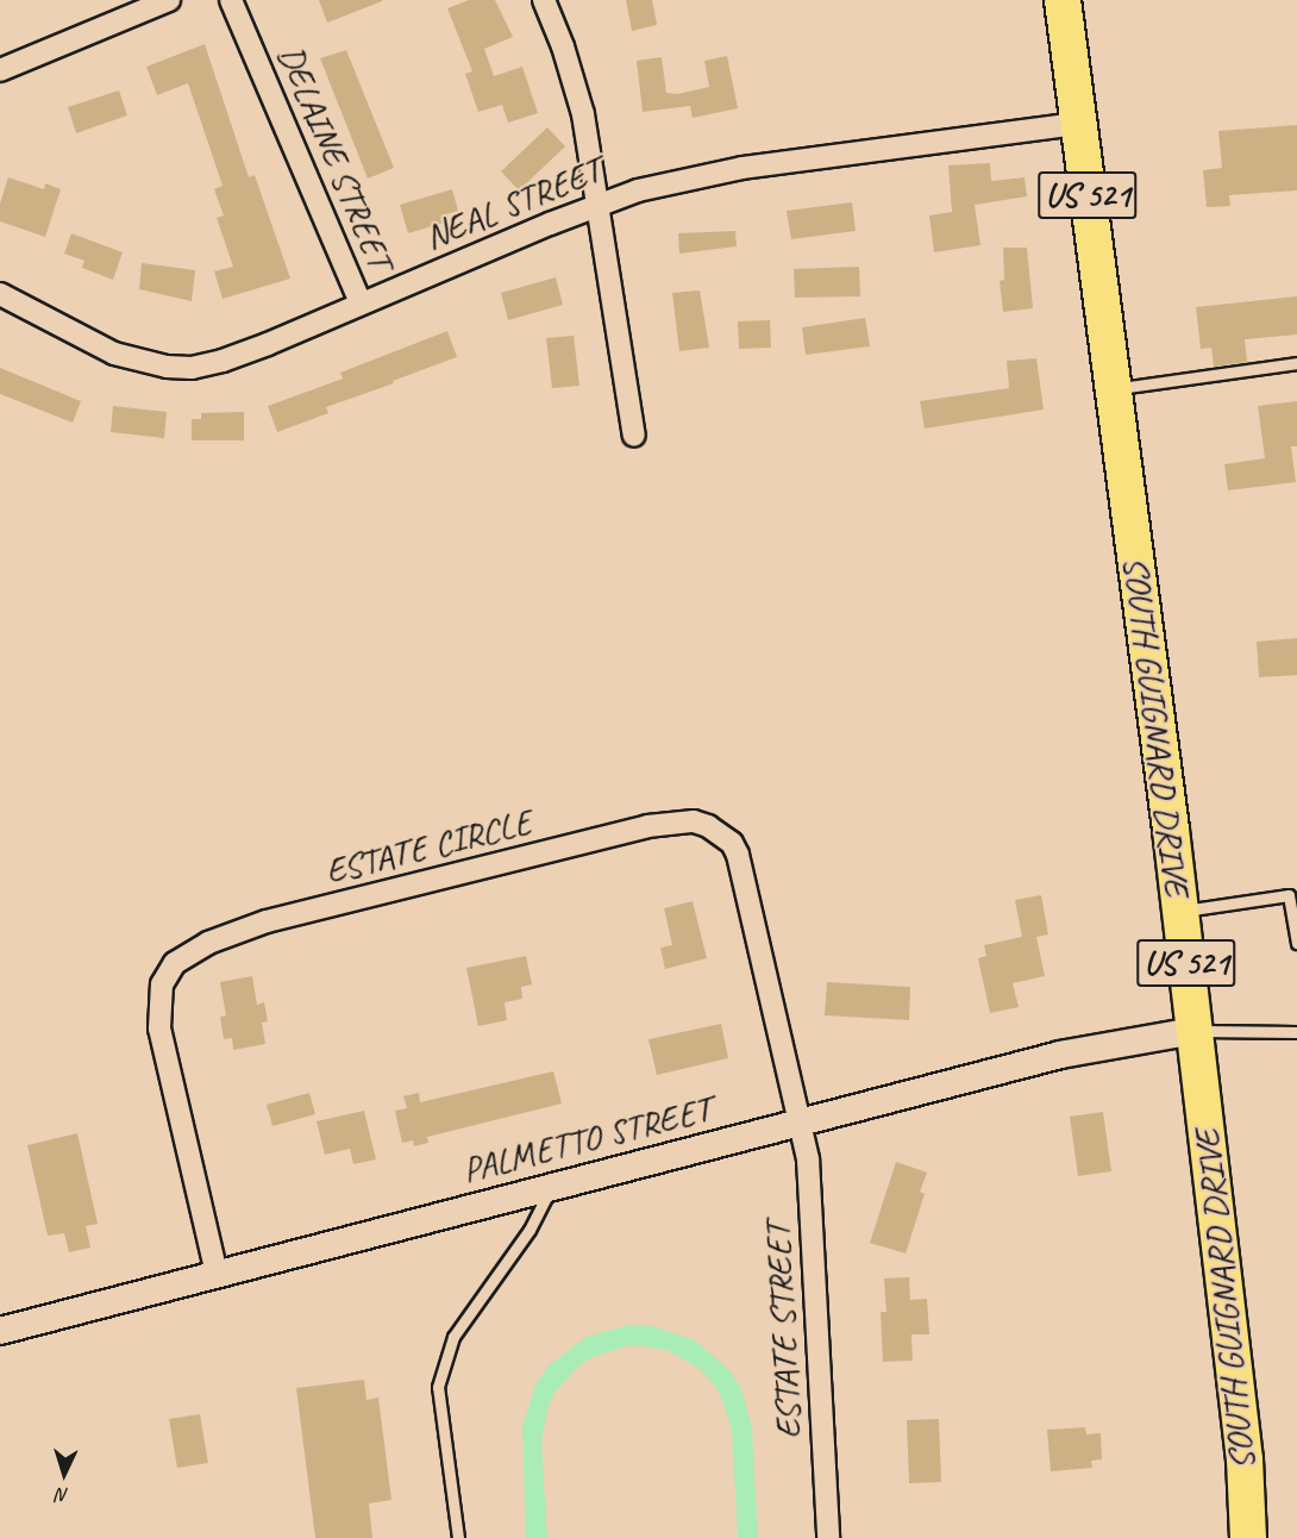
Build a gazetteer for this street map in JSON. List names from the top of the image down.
{
  "streets": {
    "highway": ["US 521", "SOUTH GUIGNARD DRIVE"],
    "street": [
      "DELAINE STREET",
      "NEAL STREET",
      "ESTATE CIRCLE",
      "PALMETTO STREET",
      "ESTATE STREET"
    ]
  },
  "crossings": [
    ["DELAINE STREET", "NEAL STREET"],
    ["NEAL STREET", "SOUTH GUIGNARD DRIVE"],
    ["SOUTH GUIGNARD DRIVE", "PALMETTO STREET"],
    ["ESTATE CIRCLE", "PALMETTO STREET"],
    ["ESTATE CIRCLE", "ESTATE STREET"],
    ["PALMETTO STREET", "ESTATE STREET"]
  ],
  "north": "bottom"
}
